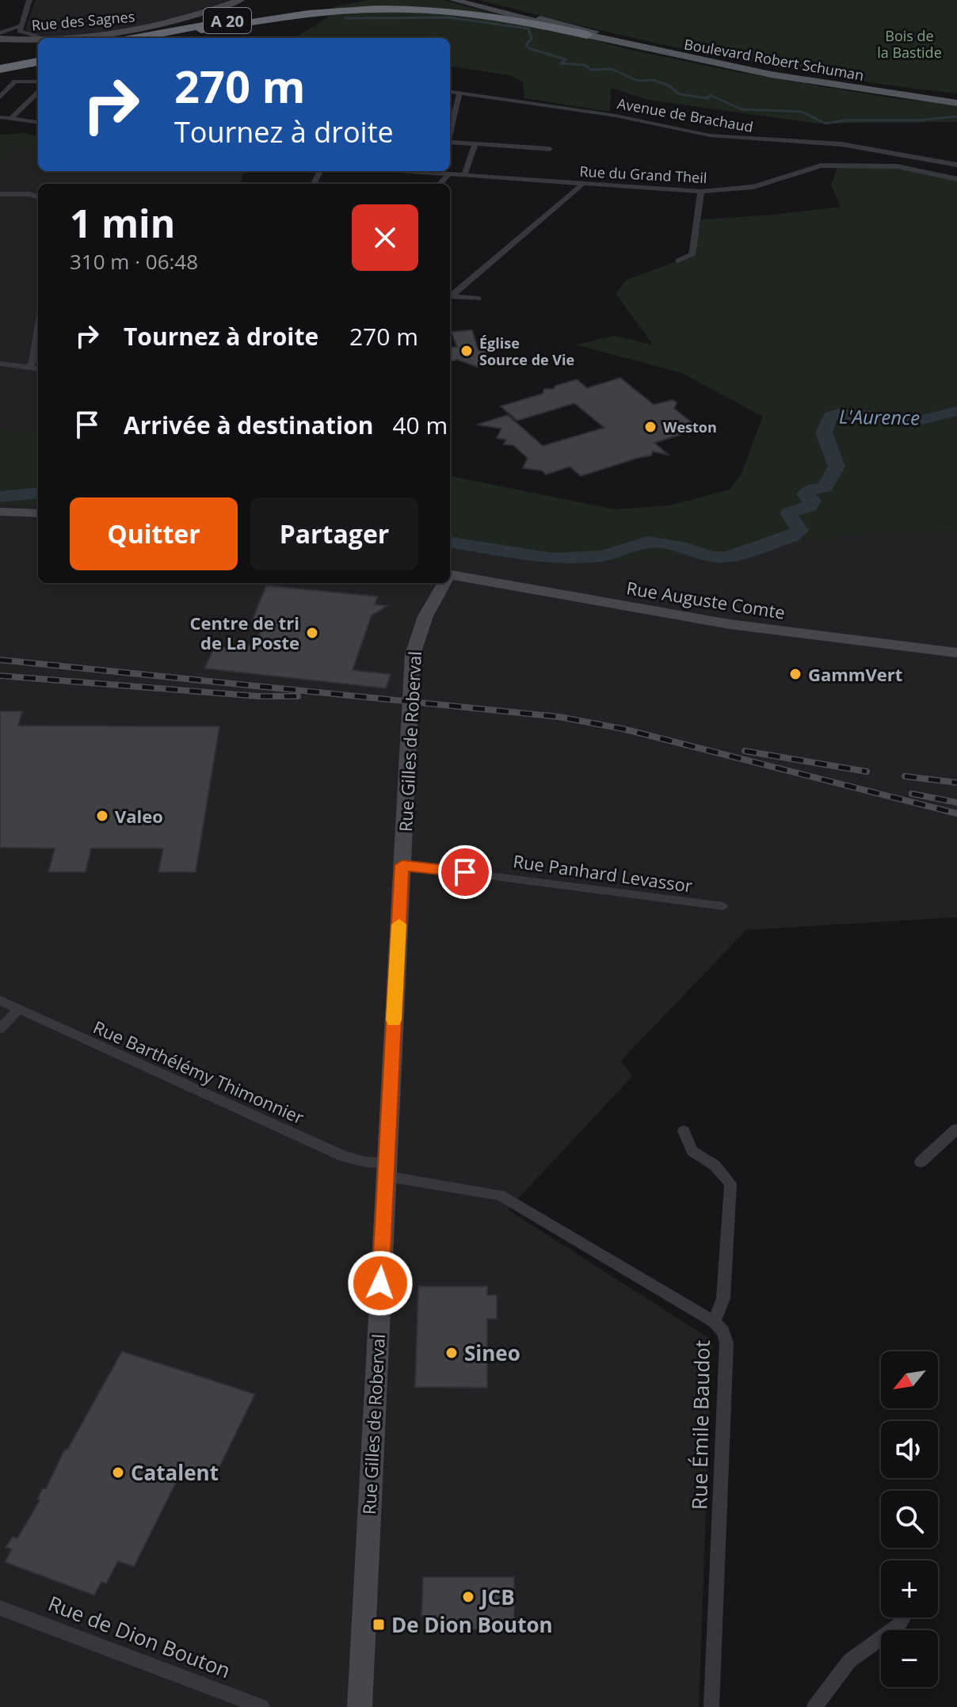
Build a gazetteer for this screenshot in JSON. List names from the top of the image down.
{
  "streets": {
    "highway": ["A 20"],
    "main road": ["Boulevard Robert Schuman"],
    "street": [
      "Rue des Sagnes",
      "Avenue de Brachaud",
      "Rue du Grand Theil",
      "Rue Auguste Comte",
      "Rue Gilles de Roberval",
      "Rue Panhard Levassor",
      "Rue Barthélémy Thimonnier",
      "Rue Émile Baudot",
      "Rue de Dion Bouton"
    ]
  },
  "crossings": [
    ["Rue Gilles de Roberval", "Rue Panhard Levassor"],
    ["Rue Gilles de Roberval", "Rue Barthélémy Thimonnier"],
    ["Rue Barthélémy Thimonnier", "Rue Émile Baudot"]
  ],
  "water": ["L'Aurence"],
  "parks": ["Bois de la Bastide"],
  "places": {
    "other": [
      "Église Source de Vie",
      "Weston",
      "Centre de tri de La Poste",
      "GammVert",
      "Valeo",
      "Sineo",
      "Catalent",
      "JCB"
    ],
    "transit": ["De Dion Bouton"]
  },
  "north": "bottom left",
  "page": {
    "turn": ["270 m", "Tournez à droite"],
    "heading": ["1 min", "310 m · 06:48"],
    "list": [
      {
        "name": "Tournez à droite",
        "value": "270 m"
      },
      {
        "name": "Arrivée à destination",
        "value": "40 m"
      }
    ],
    "buttons": ["Quitter", "Partager"],
    "map_buttons": ["+", "−"]
  }
}
